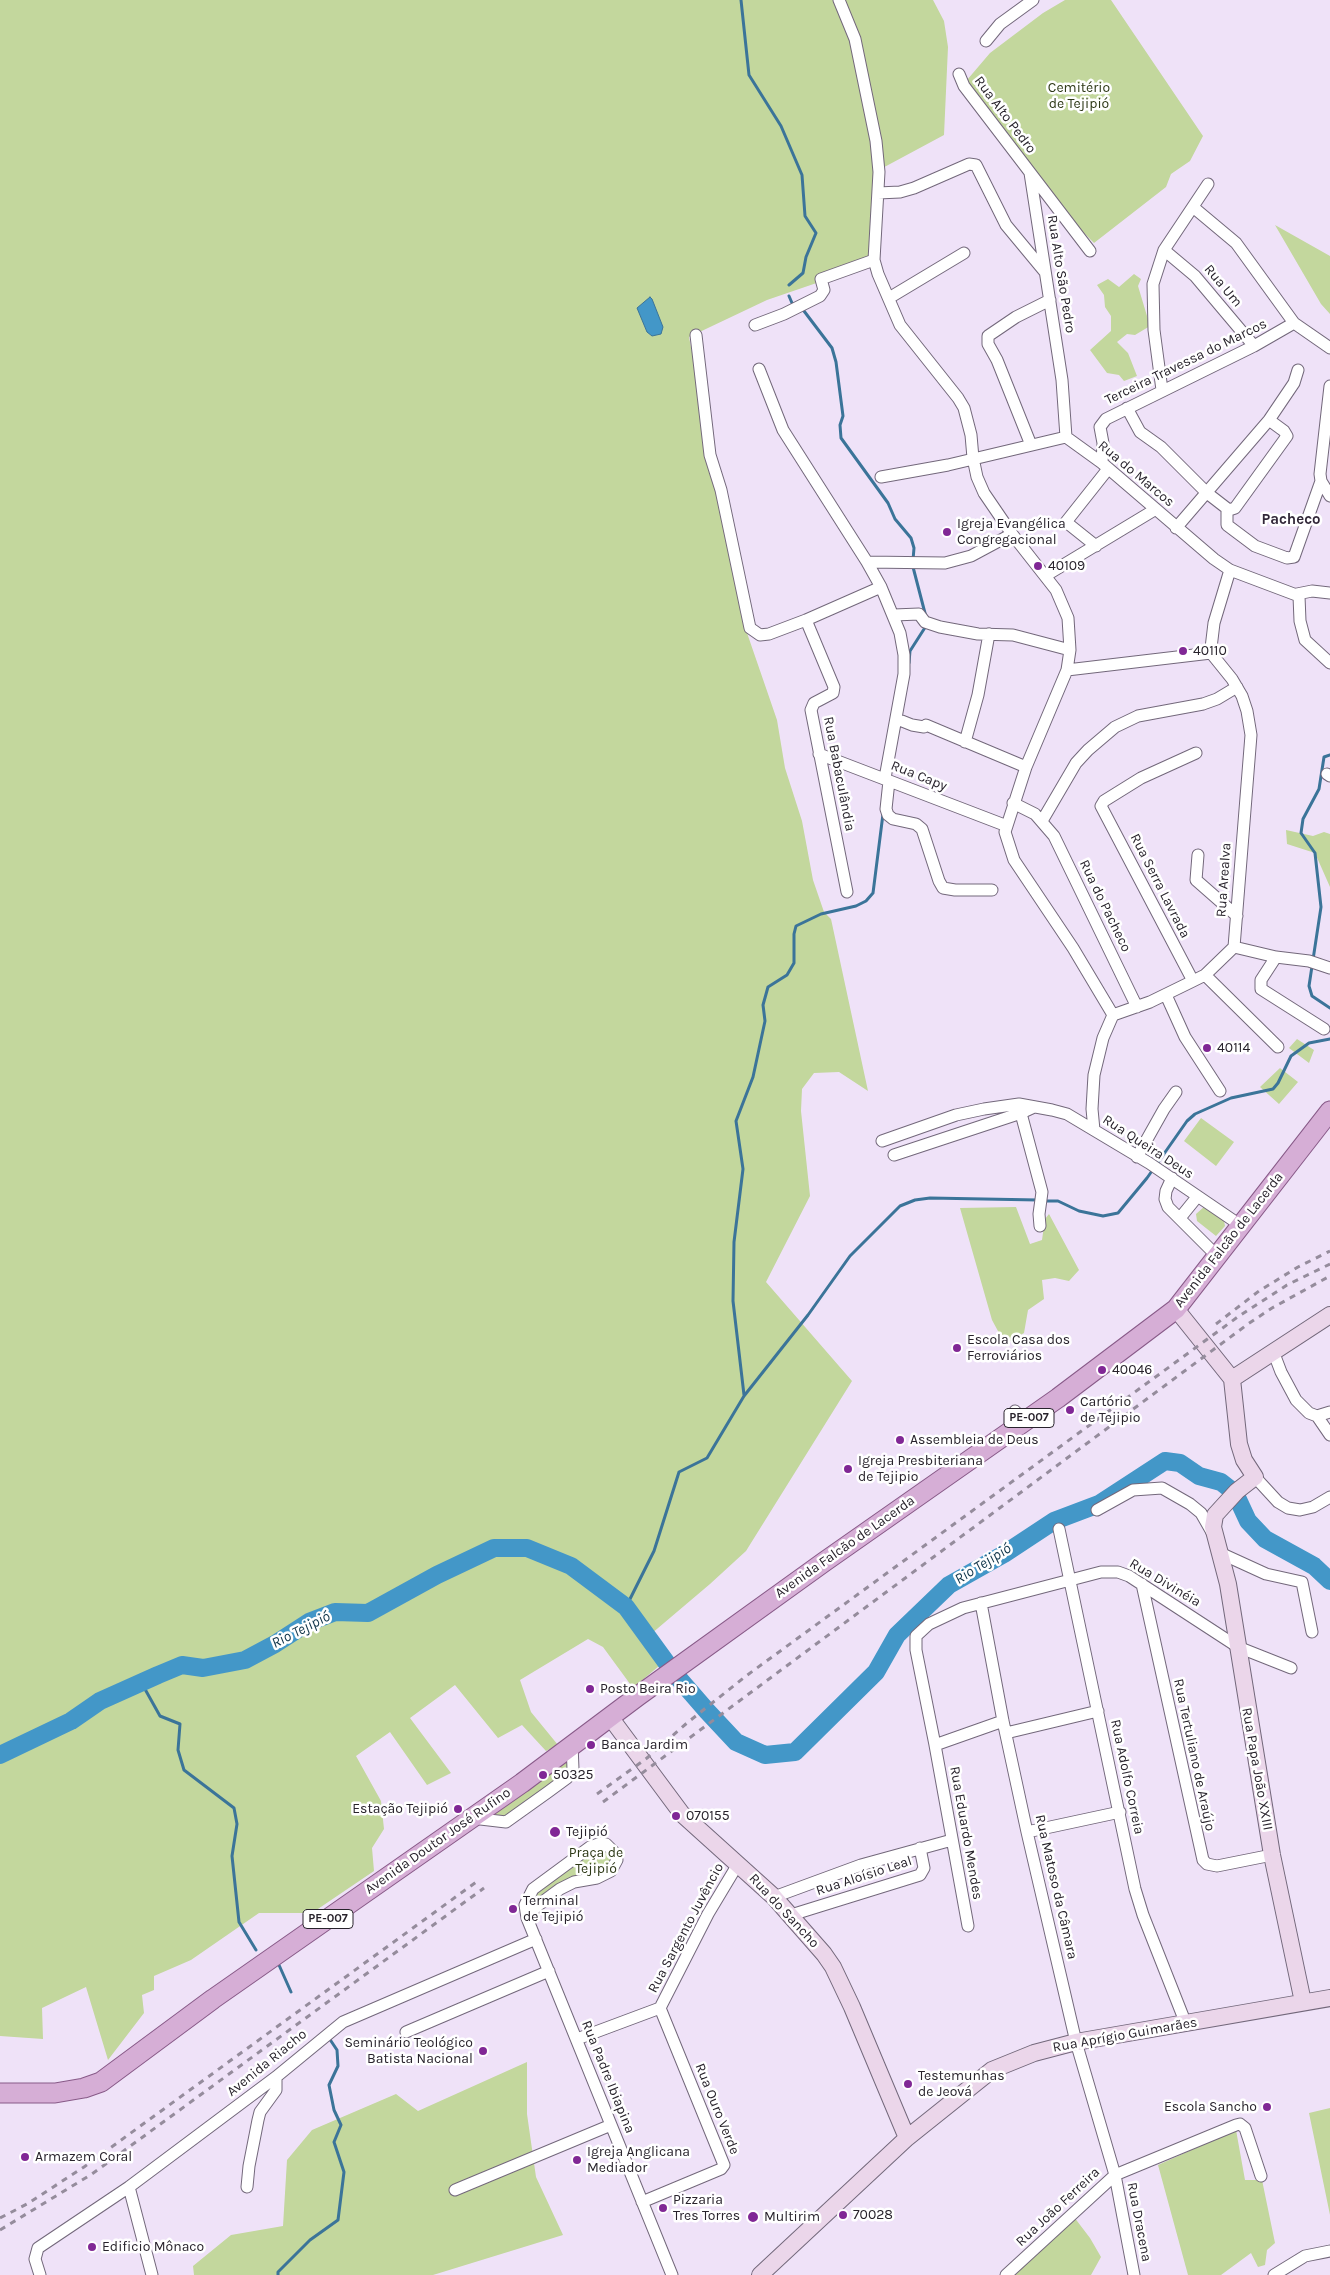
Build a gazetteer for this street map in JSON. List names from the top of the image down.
{
  "streets": {
    "main road": ["Avenida Falcão de Lacerda", "PE-007", "Avenida Doutor José Rufino"],
    "street": [
      "Rua Alto Pedro",
      "Rua Alto São Pedro",
      "Rua Um",
      "Terceira Travessa do Marcos",
      "Rua do Marcos",
      "Rua Babaculândia",
      "Rua Capy",
      "Rua Arealva",
      "Rua Serra Lavrada",
      "Rua do Pacheco",
      "Rua Queira Deus",
      "Rua Divinéia",
      "Rua Tertuliano de Araújo",
      "Rua Papa João XXIII",
      "Rua Adolfo Correia",
      "Rua Eduardo Mendes",
      "Rua Aloísio Leal",
      "Rua Matoso da Câmara",
      "Rua do Sancho",
      "Rua Sargento Juvêncio",
      "Rua Aprígio Guimarães",
      "Avenida Riacho",
      "Rua Padre Ibiapina",
      "Rua Ouro Verde",
      "Rua João Ferreira",
      "Rua Dracena"
    ]
  },
  "crossings": [
    ["Rua Alto Pedro", "Rua Alto São Pedro"],
    ["Rua Alto São Pedro", "Rua do Marcos"],
    ["Rua Um", "Terceira Travessa do Marcos"],
    ["Terceira Travessa do Marcos", "Rua do Marcos"],
    ["Rua Babaculândia", "Rua Capy"],
    ["Rua Queira Deus", "Avenida Falcão de Lacerda"],
    ["Avenida Falcão de Lacerda", "Avenida Doutor José Rufino"],
    ["Rua Divinéia", "Rua Tertuliano de Araújo"],
    ["Rua Divinéia", "Rua Papa João XXIII"],
    ["Rua Divinéia", "Rua Adolfo Correia"],
    ["Rua Divinéia", "Rua Eduardo Mendes"],
    ["Rua Divinéia", "Rua Matoso da Câmara"],
    ["Rua Tertuliano de Araújo", "Rua Papa João XXIII"],
    ["Rua Papa João XXIII", "Rua Aprígio Guimarães"],
    ["Rua Adolfo Correia", "Rua Aprígio Guimarães"],
    ["Rua Eduardo Mendes", "Rua Matoso da Câmara"],
    ["Avenida Doutor José Rufino", "Rua do Sancho"],
    ["Rua Aloísio Leal", "Rua do Sancho"],
    ["Rua Matoso da Câmara", "Rua Aprígio Guimarães"],
    ["Rua Matoso da Câmara", "Rua João Ferreira"],
    ["Rua Matoso da Câmara", "Rua Dracena"],
    ["Rua do Sancho", "Rua Sargento Juvêncio"],
    ["Rua do Sancho", "Rua Aprígio Guimarães"],
    ["Rua Sargento Juvêncio", "Rua Padre Ibiapina"],
    ["Rua Sargento Juvêncio", "Rua Ouro Verde"],
    ["Avenida Riacho", "Rua Padre Ibiapina"],
    ["Rua Padre Ibiapina", "Rua Ouro Verde"],
    ["Rua João Ferreira", "Rua Dracena"]
  ],
  "districts": ["Pacheco"],
  "water": ["Rio Tejipió"],
  "parks": ["Cemitério de Tejipió", "Praça de Tejipió"],
  "places": [
    "Igreja Evangélica Congregacional",
    "40109",
    "40110",
    "40114",
    "Escola Casa dos Ferroviários",
    "40046",
    "Cartório de Tejipio",
    "Assembleia de Deus",
    "Igreja Presbiteriana de Tejipio",
    "Posto Beira Rio",
    "Banca Jardim",
    "50325",
    "Estação Tejipió",
    "070155",
    "Tejipió",
    "Terminal de Tejipió",
    "Seminário Teológico Batista Nacional",
    "Testemunhas de Jeová",
    "Escola Sancho",
    "Armazem Coral",
    "Igreja Anglicana Mediador",
    "Pizzaria Tres Torres",
    "70028",
    "Multirim",
    "Edificio Mônaco"
  ]
}
